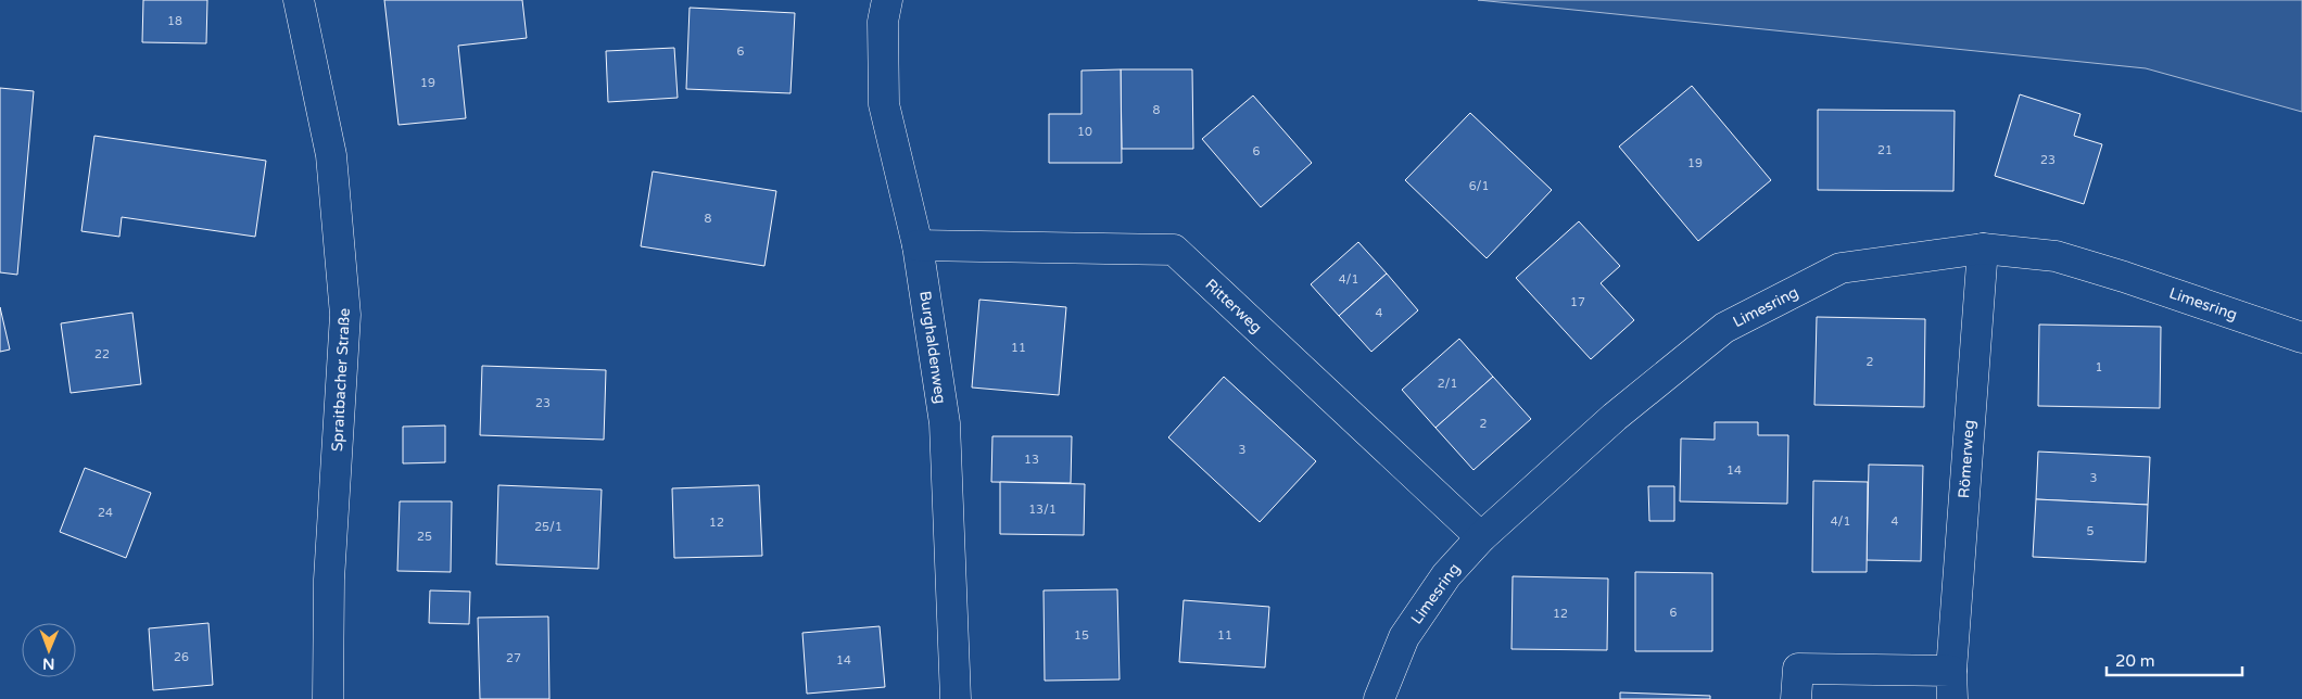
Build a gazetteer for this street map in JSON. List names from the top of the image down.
{
  "streets": {
    "street": [
      "Limesring",
      "Ritterweg",
      "Burghaldenweg",
      "Spraitbacher Straße",
      "Römerweg"
    ]
  },
  "crossings": [
    ["Limesring", "Ritterweg"],
    ["Limesring", "Römerweg"],
    ["Ritterweg", "Burghaldenweg"]
  ],
  "house_numbers": [
    "18",
    "6",
    "19",
    "8",
    "10",
    "21",
    "6",
    "23",
    "19",
    "6/1",
    "8",
    "4/1",
    "17",
    "4",
    "11",
    "22",
    "2",
    "1",
    "2/1",
    "23",
    "2",
    "3",
    "13",
    "14",
    "3",
    "13/1",
    "24",
    "4/1",
    "4",
    "12",
    "25/1",
    "5",
    "25",
    "6",
    "12",
    "15",
    "11",
    "26",
    "27",
    "14"
  ],
  "scale_bar": "20 m",
  "north": "bottom"
}
